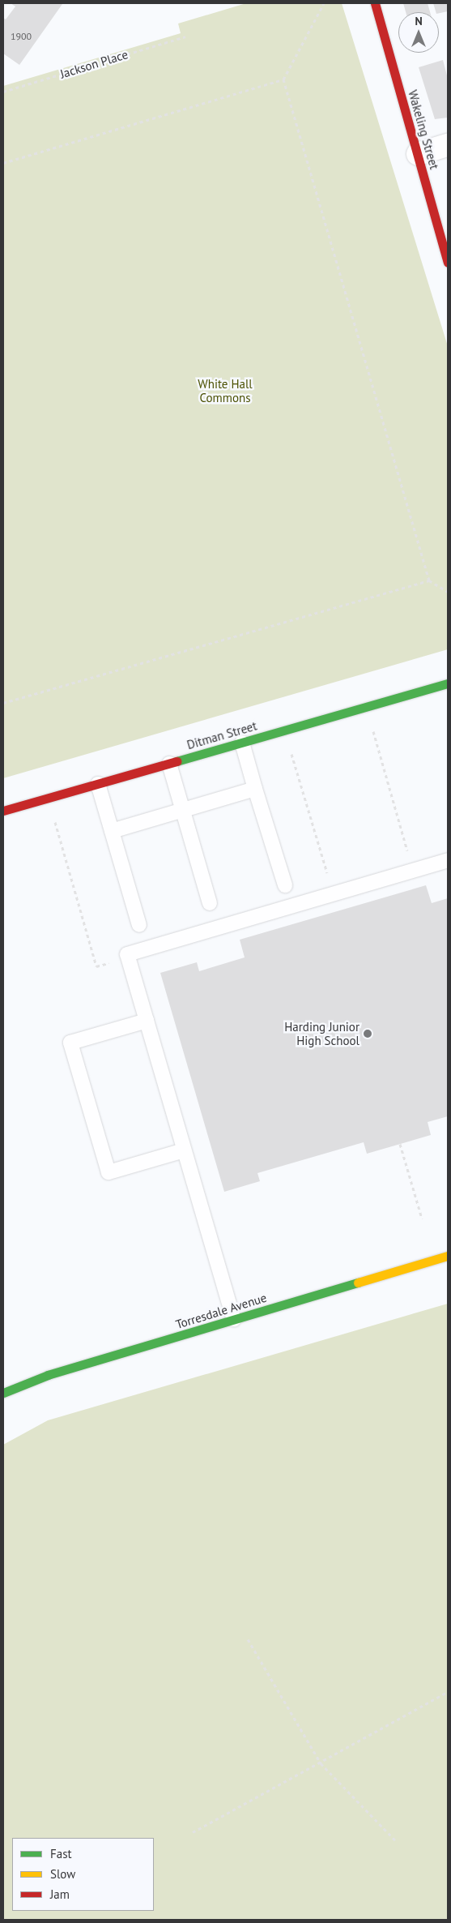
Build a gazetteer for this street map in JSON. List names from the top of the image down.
{
  "streets": {
    "street": ["Wakeling Street", "Ditman Street", "Torresdale Avenue"],
    "path": ["Jackson Place"]
  },
  "parks": ["White Hall Commons"],
  "places": ["Harding Junior High School"],
  "house_numbers": ["1900"],
  "legend": ["Fast", "Slow", "Jam"],
  "north": "top"
}
